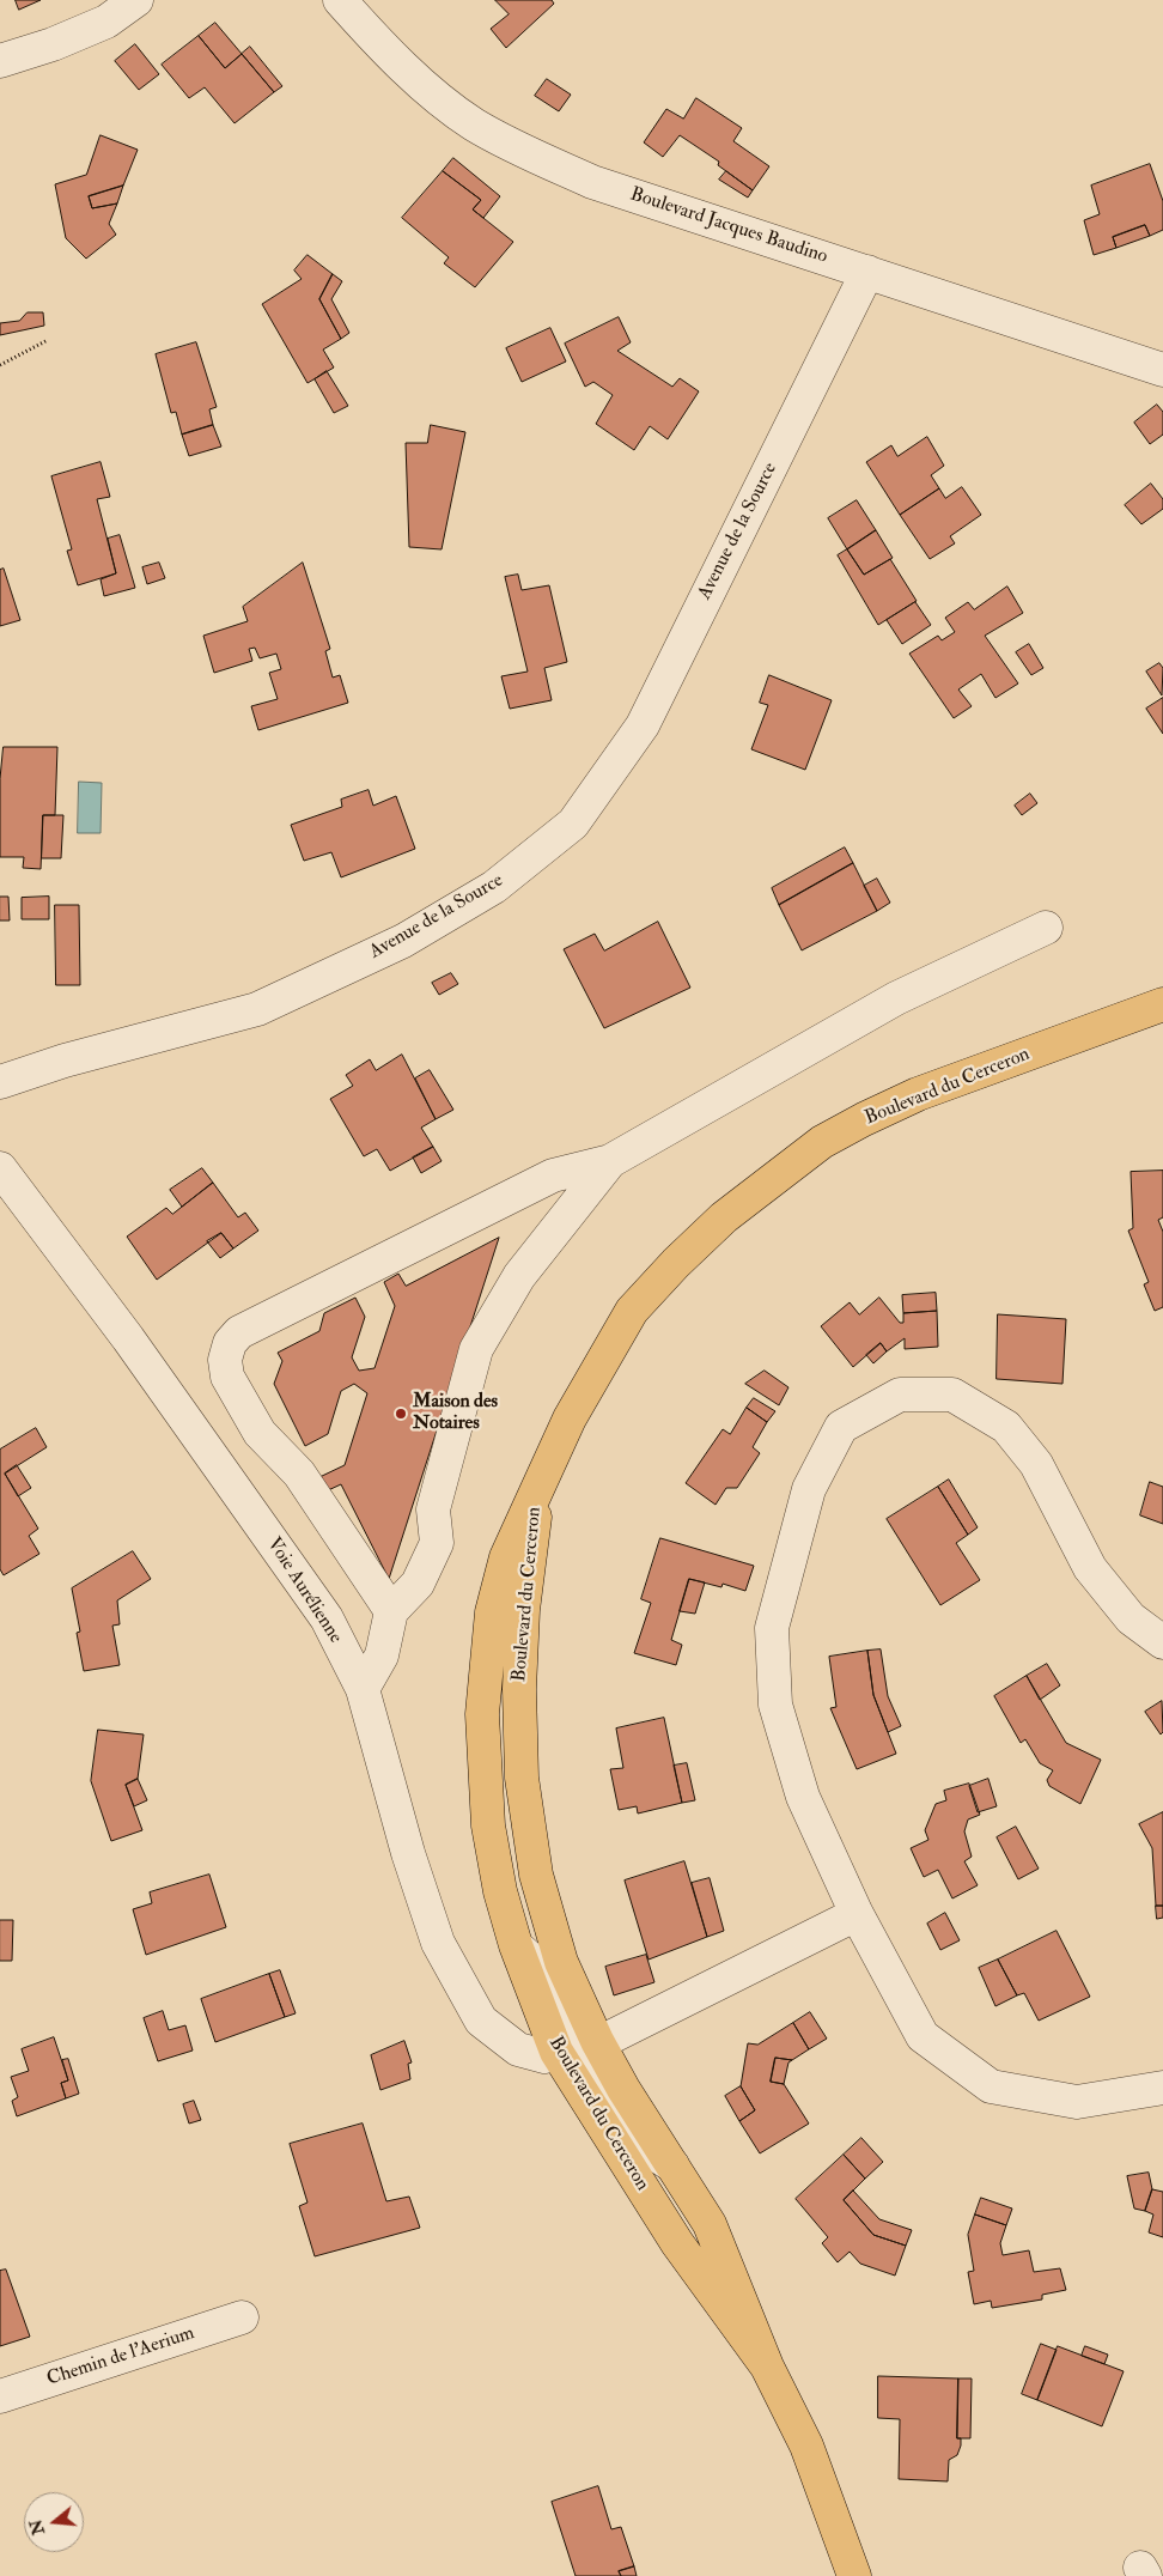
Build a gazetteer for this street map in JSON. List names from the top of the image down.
{
  "streets": {
    "main road": ["Boulevard du Cerceron"],
    "street": [
      "Boulevard Jacques Baudino",
      "Avenue de la Source",
      "Voie Aurélienne",
      "Chemin de l'Aerium"
    ]
  },
  "crossings": [
    ["Boulevard Jacques Baudino", "Avenue de la Source"],
    ["Boulevard du Cerceron", "Voie Aurélienne"]
  ],
  "places": ["Maison des Notaires"],
  "north": "left"
}
